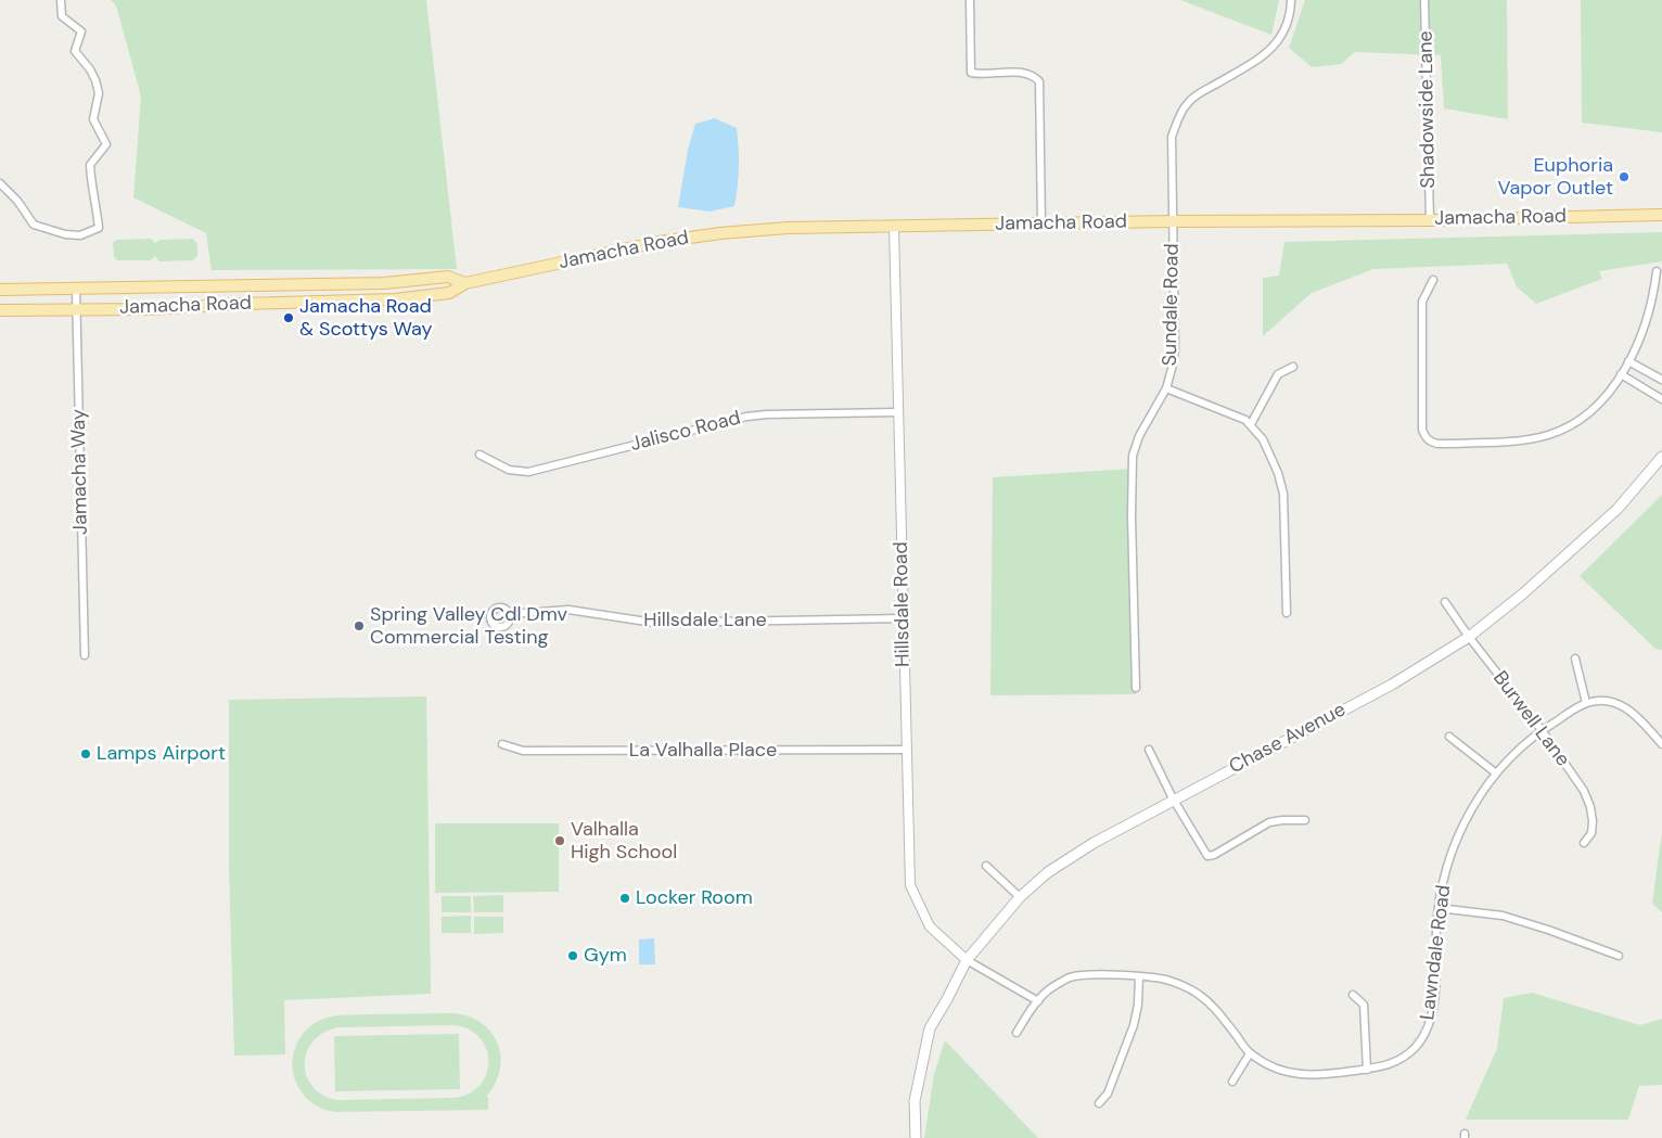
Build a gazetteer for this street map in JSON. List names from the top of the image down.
{
  "streets": {
    "main road": ["Jamacha Road", "Chase Avenue"],
    "street": [
      "Shadowside Lane",
      "Sundale Road",
      "Jalisco Road",
      "Jamacha Way",
      "Hillsdale Road",
      "Hillsdale Lane",
      "Burwell Lane",
      "La Valhalla Place",
      "Lawndale Road"
    ]
  },
  "crossings": [
    ["Shadowside Lane", "Jamacha Road"],
    ["Jamacha Road", "Sundale Road"],
    ["Jamacha Road", "Jamacha Way"],
    ["Jamacha Road", "Hillsdale Road"],
    ["Jalisco Road", "Hillsdale Road"],
    ["Hillsdale Road", "Hillsdale Lane"],
    ["Hillsdale Road", "Chase Avenue"],
    ["Hillsdale Road", "La Valhalla Place"],
    ["Burwell Lane", "Chase Avenue"],
    ["Burwell Lane", "Lawndale Road"]
  ],
  "places": [
    "Euphoria Vapor Outlet",
    "Jamacha Road & Scottys Way",
    "Spring Valley Cdl Dmv Commercial Testing",
    "Lamps Airport",
    "Valhalla High School",
    "Locker Room",
    "Gym"
  ]
}
